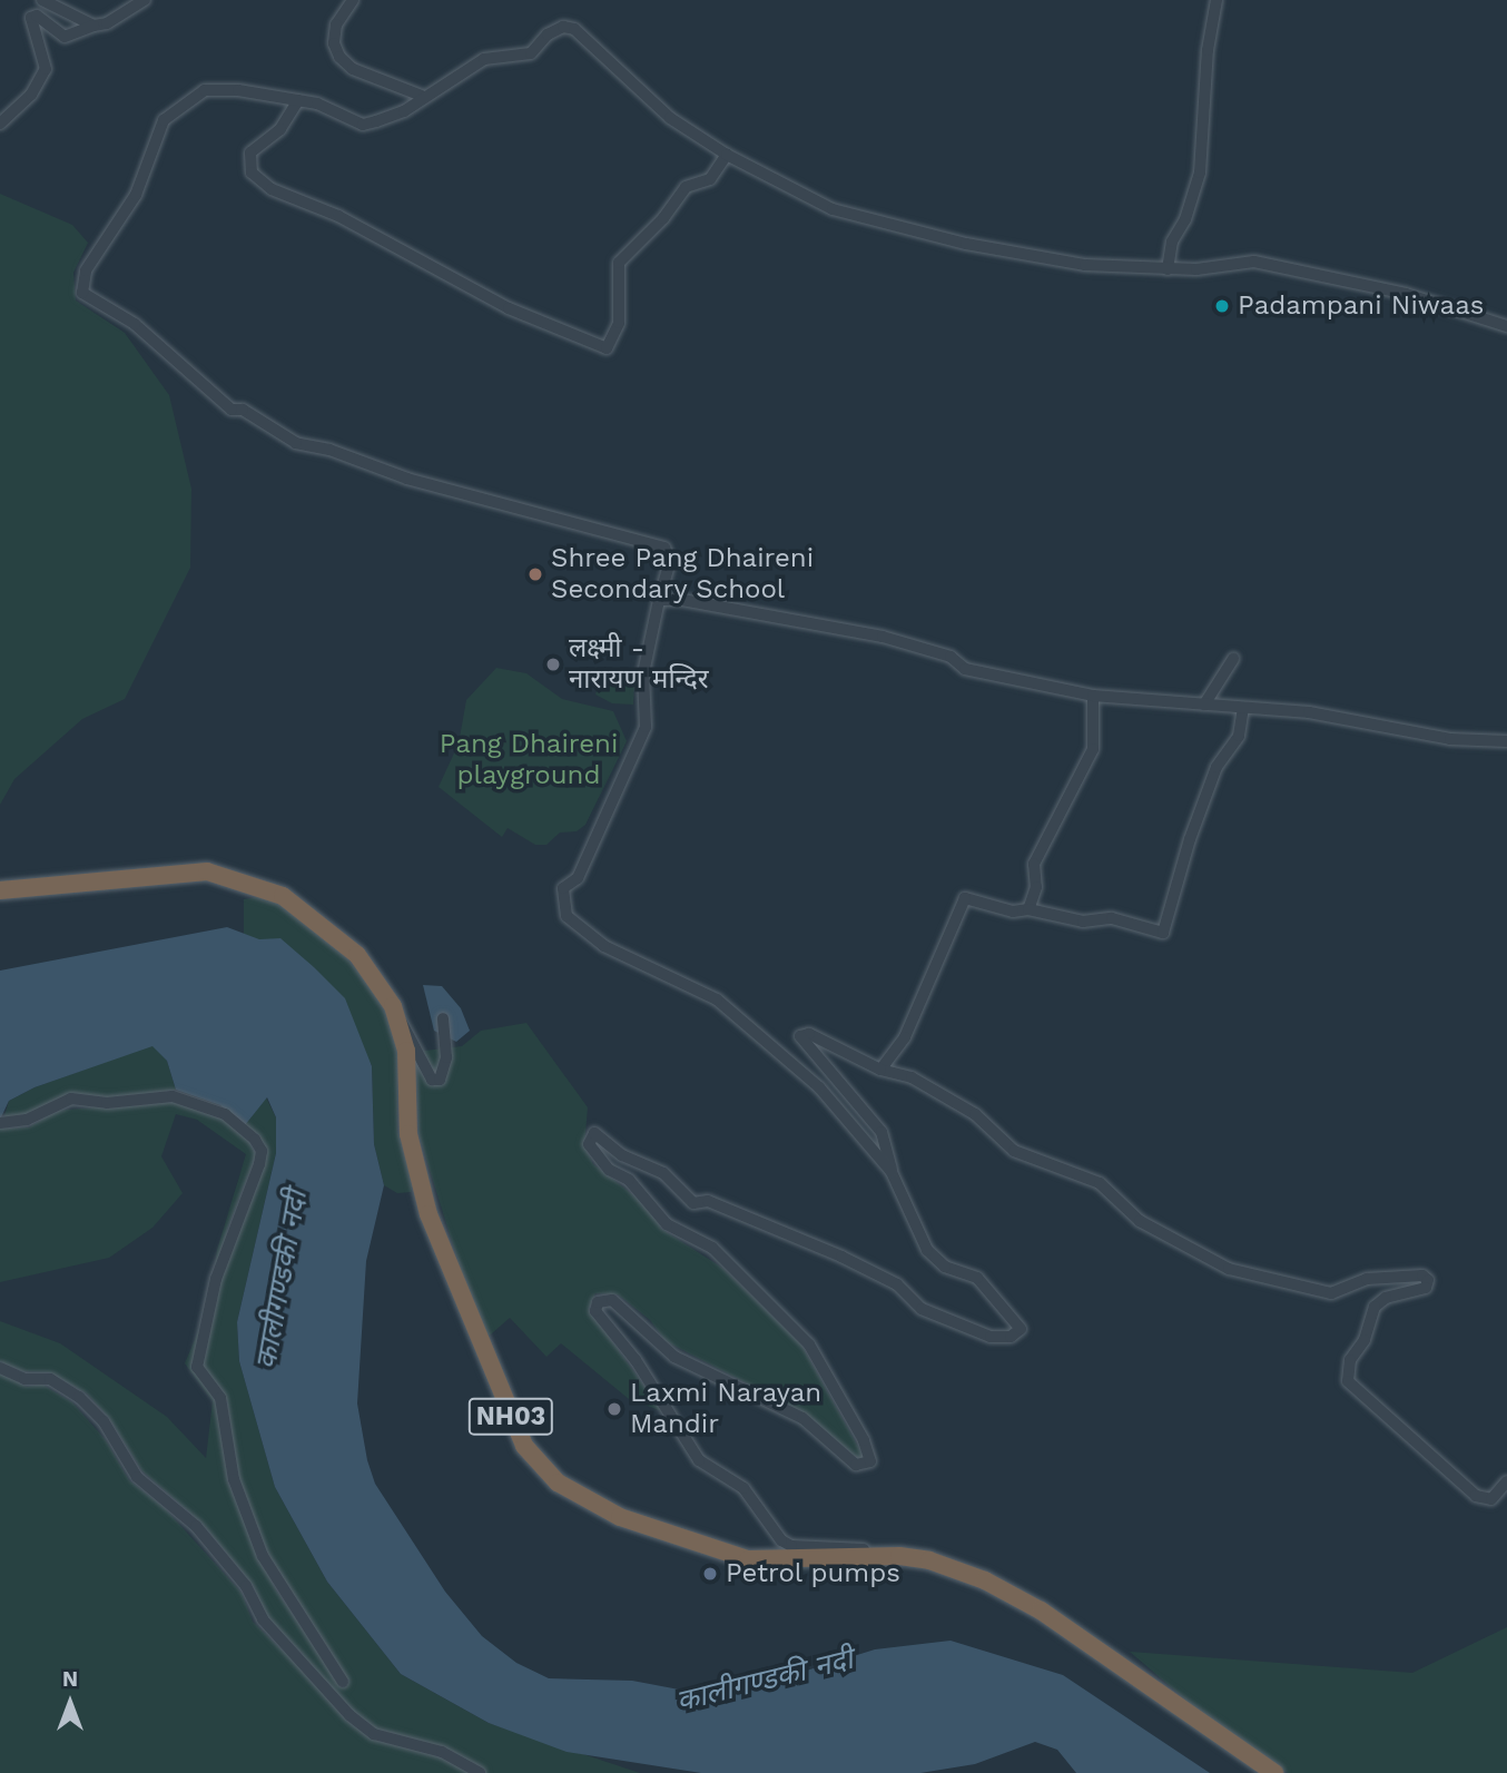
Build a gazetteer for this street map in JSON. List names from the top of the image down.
{
  "streets": {
    "highway": ["NH03"]
  },
  "water": ["कालीगण्डकी नदी"],
  "parks": ["Pang Dhaireni playground"],
  "places": [
    "Padampani Niwaas",
    "Shree Pang Dhaireni Secondary School",
    "लक्ष्मी - नारायण मन्दिर",
    "Laxmi Narayan Mandir",
    "Petrol pumps"
  ],
  "north": "top"
}
